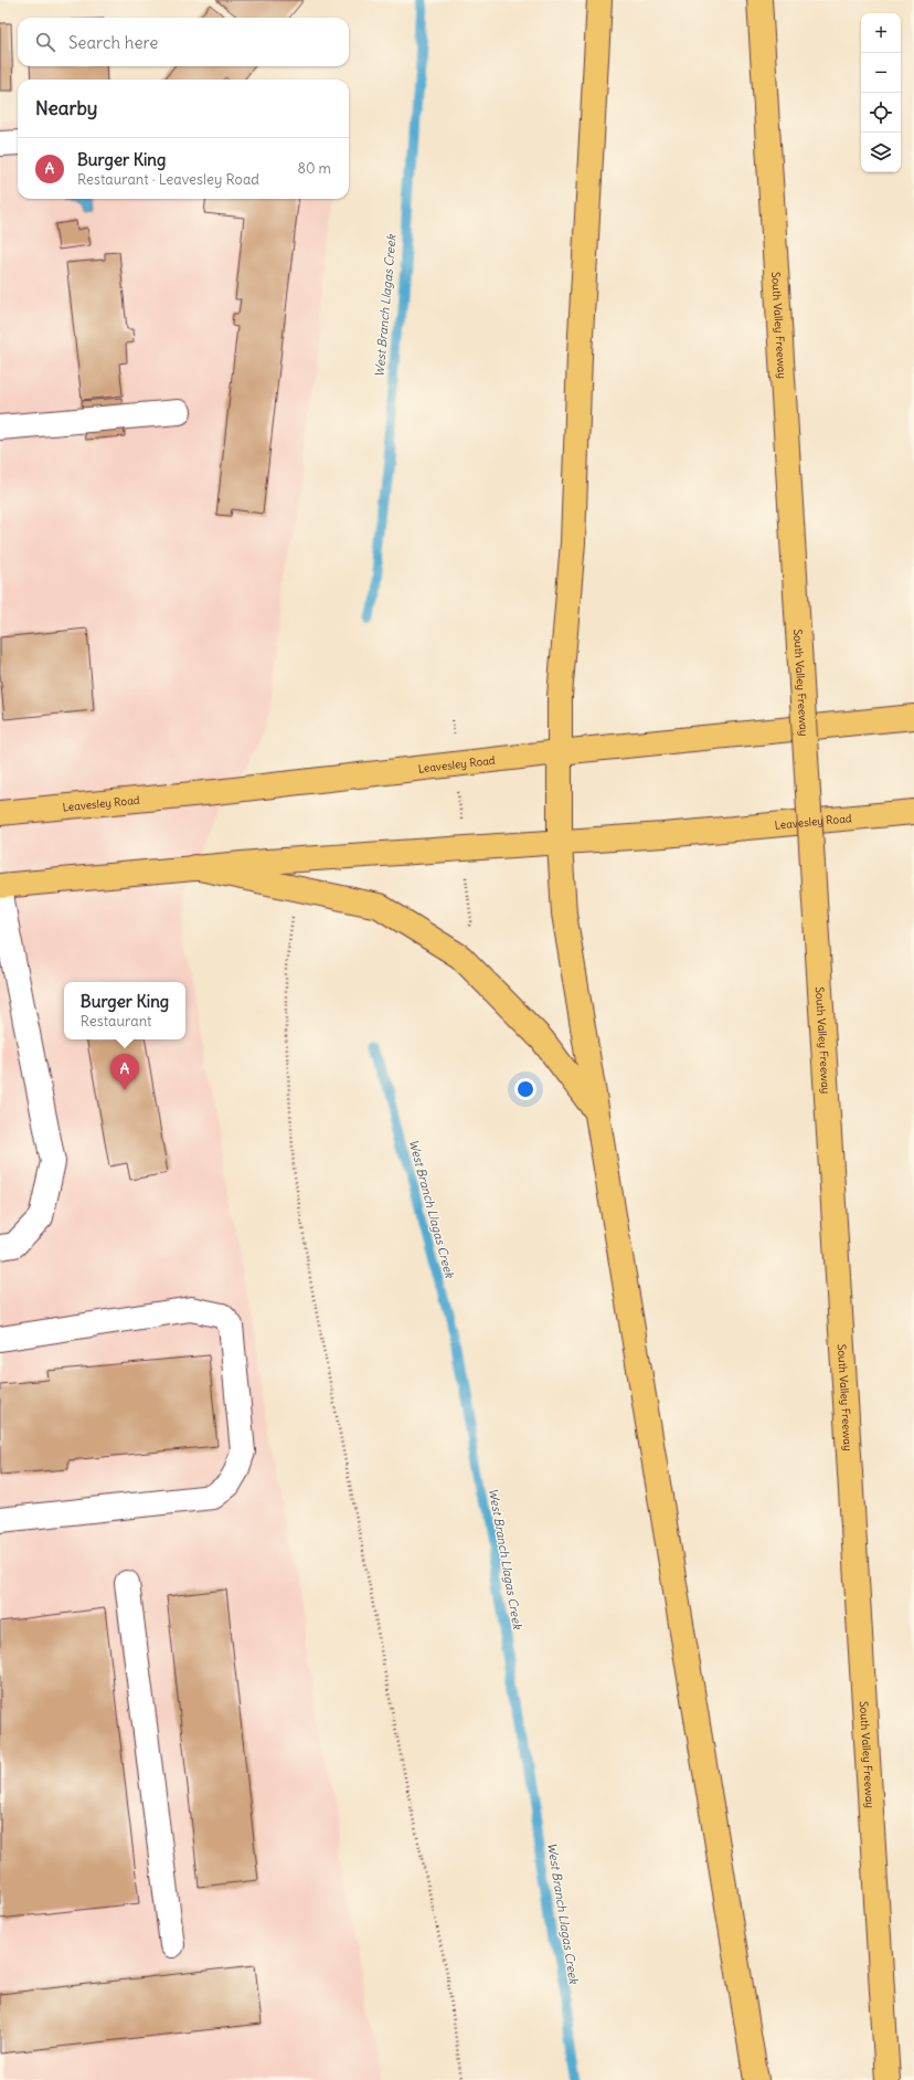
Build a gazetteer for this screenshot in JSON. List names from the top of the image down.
{
  "streets": {
    "main road": ["South Valley Freeway", "Leavesley Road"]
  },
  "water": ["West Branch Llagas Creek"],
  "page": {
    "map_buttons": ["+", "−"],
    "search": "Search here",
    "heading": "Nearby",
    "list": [
      {
        "mark": "A",
        "name": "Burger King",
        "note": "Restaurant · Leavesley Road",
        "value": "80 m"
      }
    ],
    "popup": ["Burger King", "Restaurant"],
    "pins": "A"
  }
}
